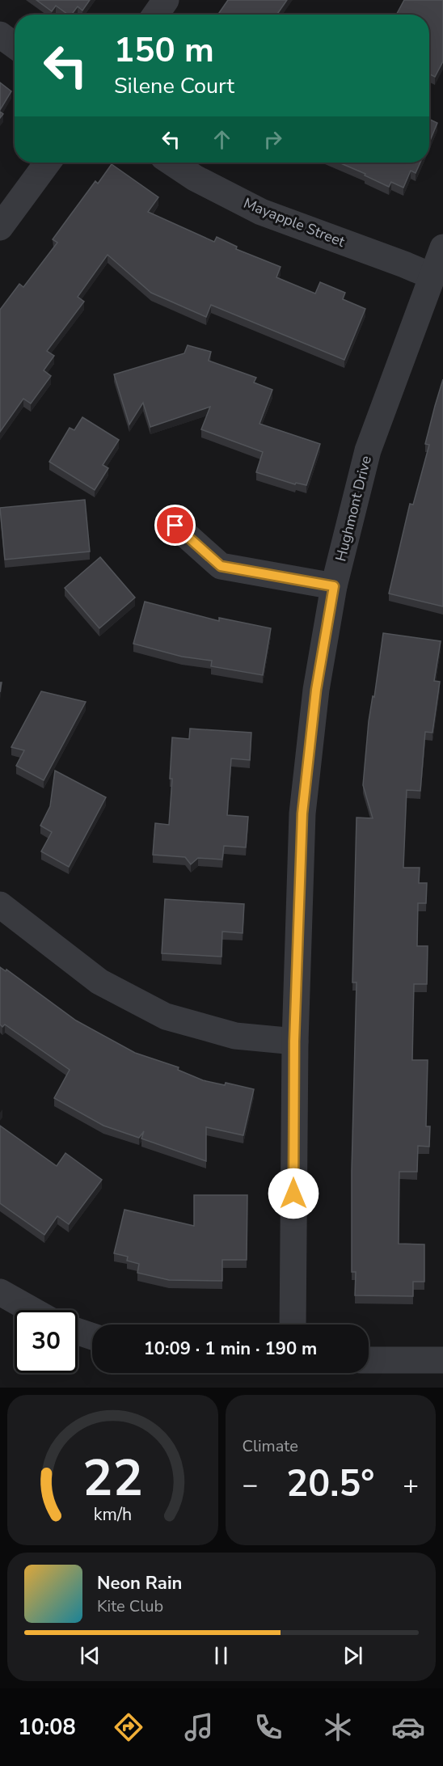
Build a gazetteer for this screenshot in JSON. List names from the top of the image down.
{
  "streets": {
    "street": ["Mayapple Street", "Hughmont Drive"]
  },
  "crossings": [
    ["Mayapple Street", "Hughmont Drive"]
  ],
  "page": {
    "turn": ["150 m", "Silene Court"],
    "limit": "30",
    "trip": "10:09 · 1 min · 190 m",
    "tile": "Climate",
    "heat": ["−", "20.5°", "+"],
    "song": ["Neon Rain", "Kite Club"],
    "tabs": "10:08",
    "gauge": ["22", "km/h"]
  }
}
